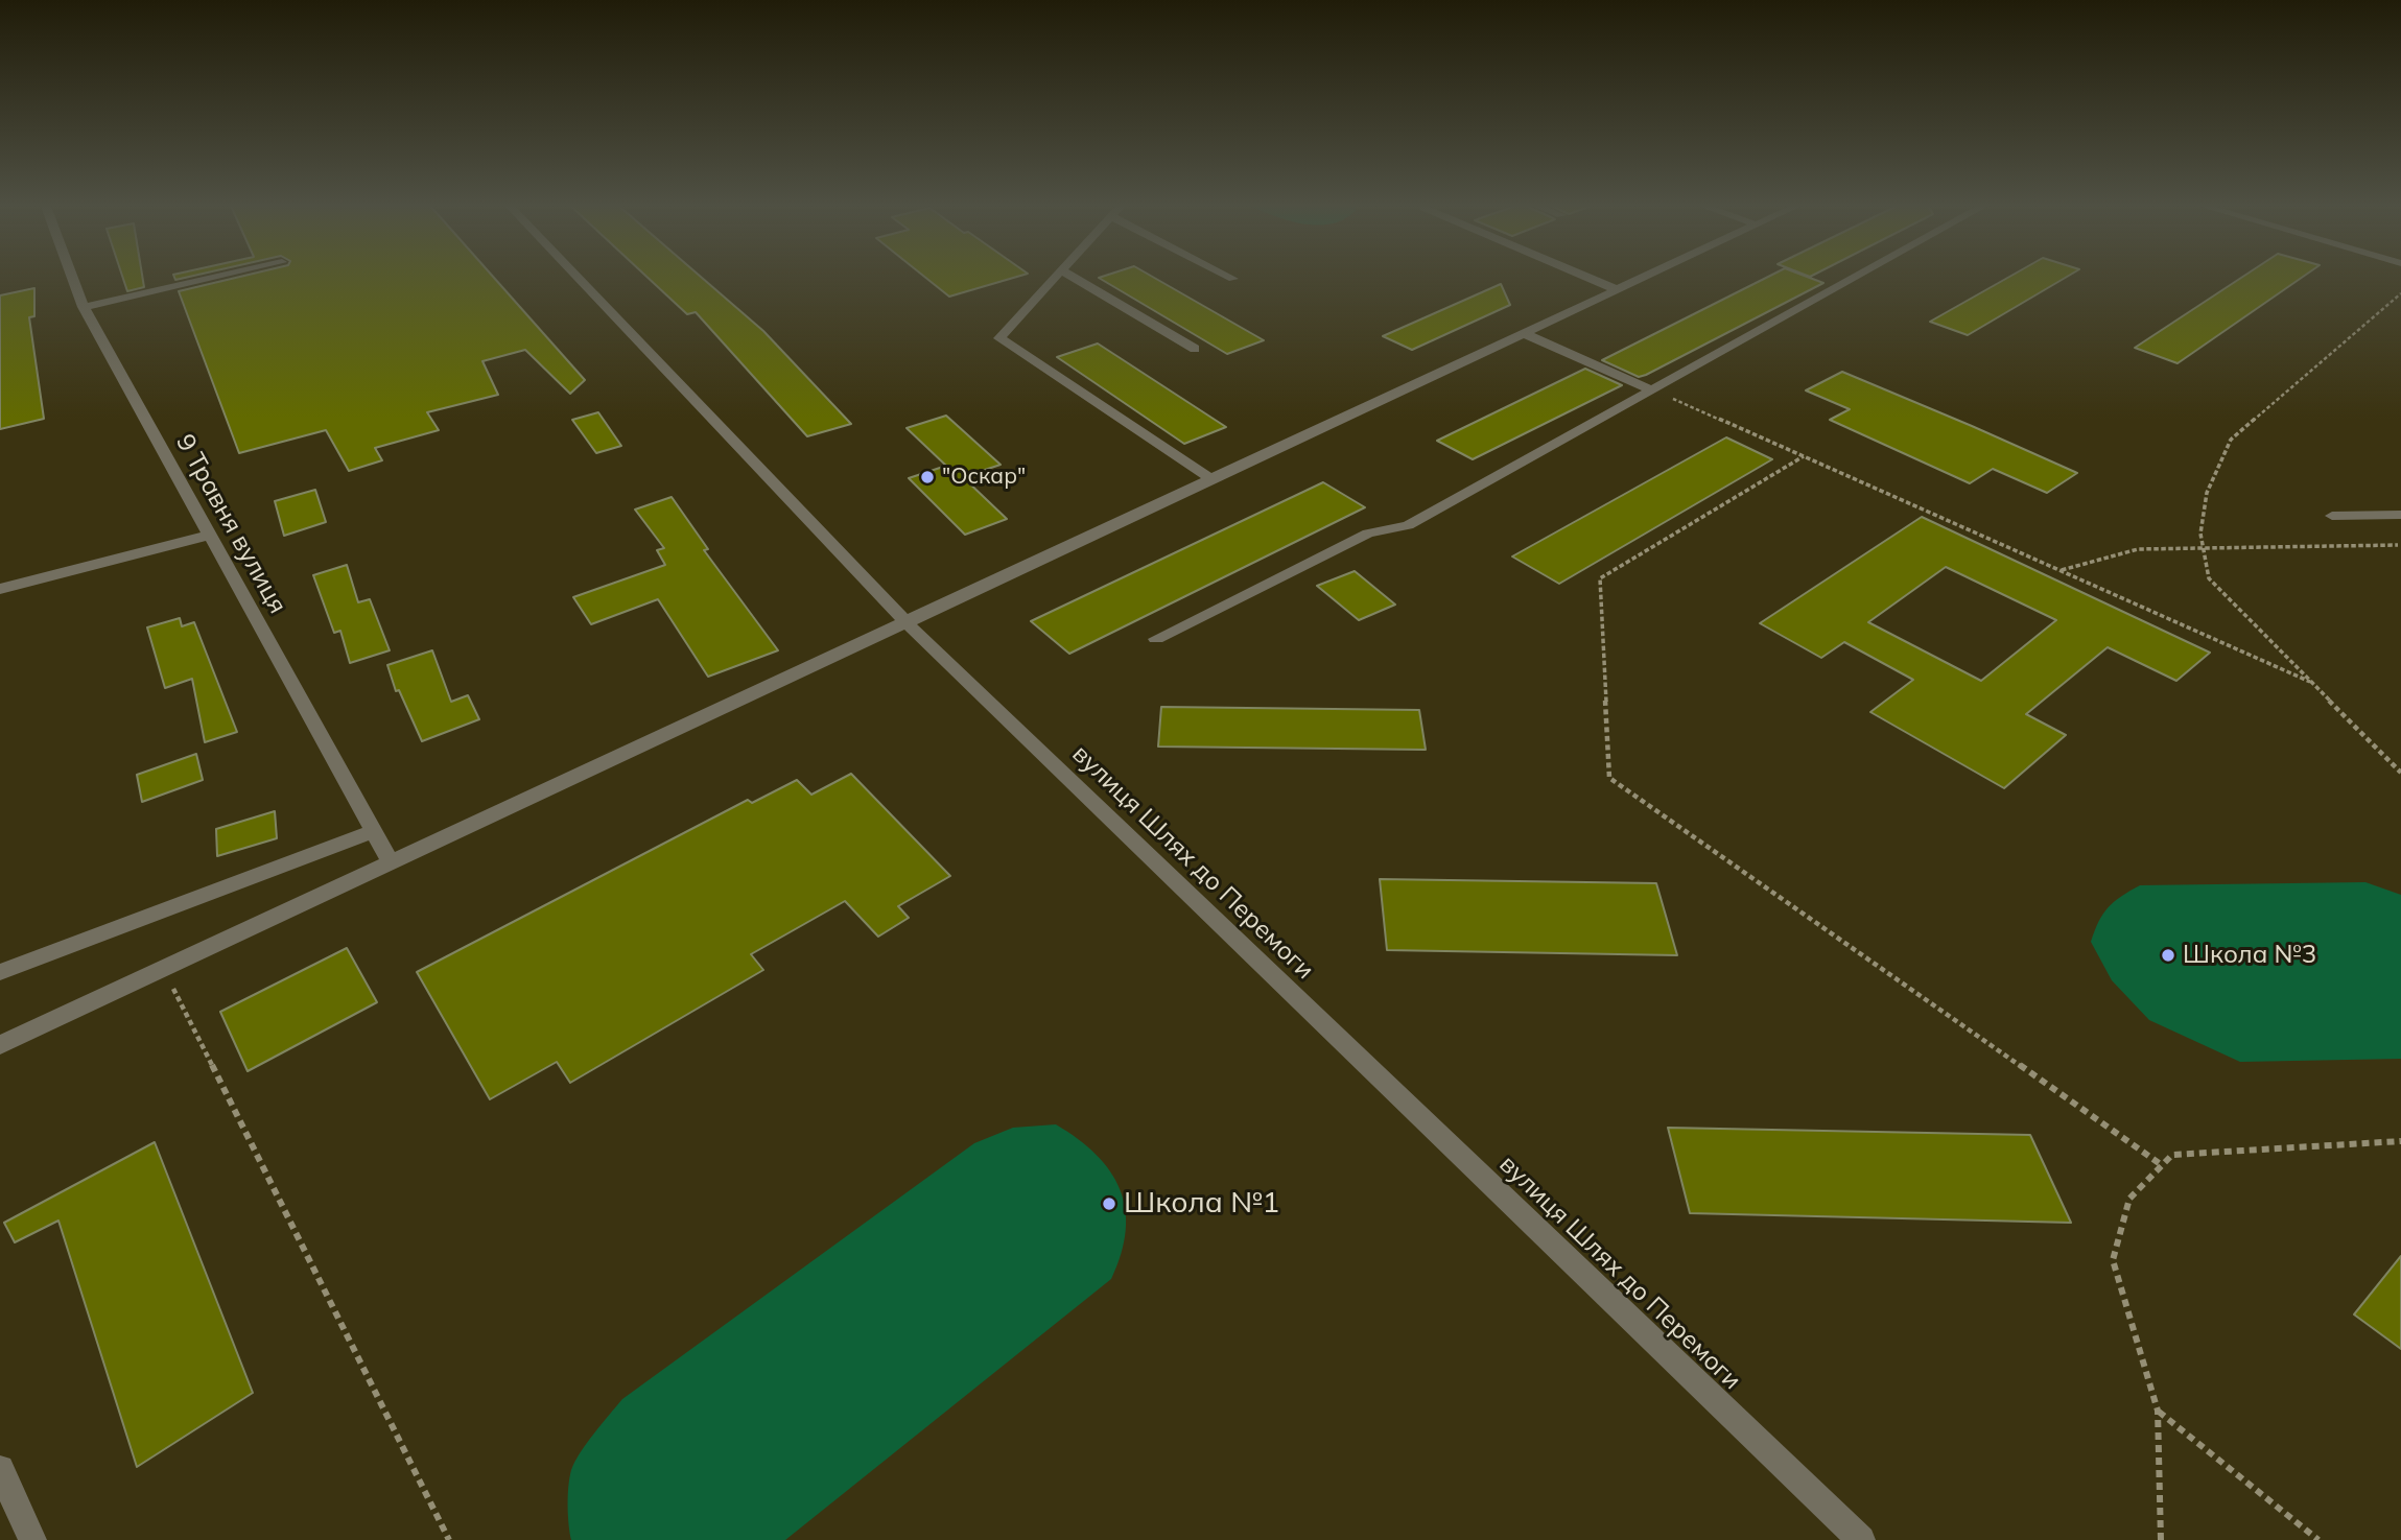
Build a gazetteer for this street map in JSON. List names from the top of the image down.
{
  "streets": {
    "street": ["9 Травня вулиця", "вулиця Шлях до Перемоги"]
  },
  "places": ["\"Оскар\"", "Школа №3", "Школа №1"]
}
